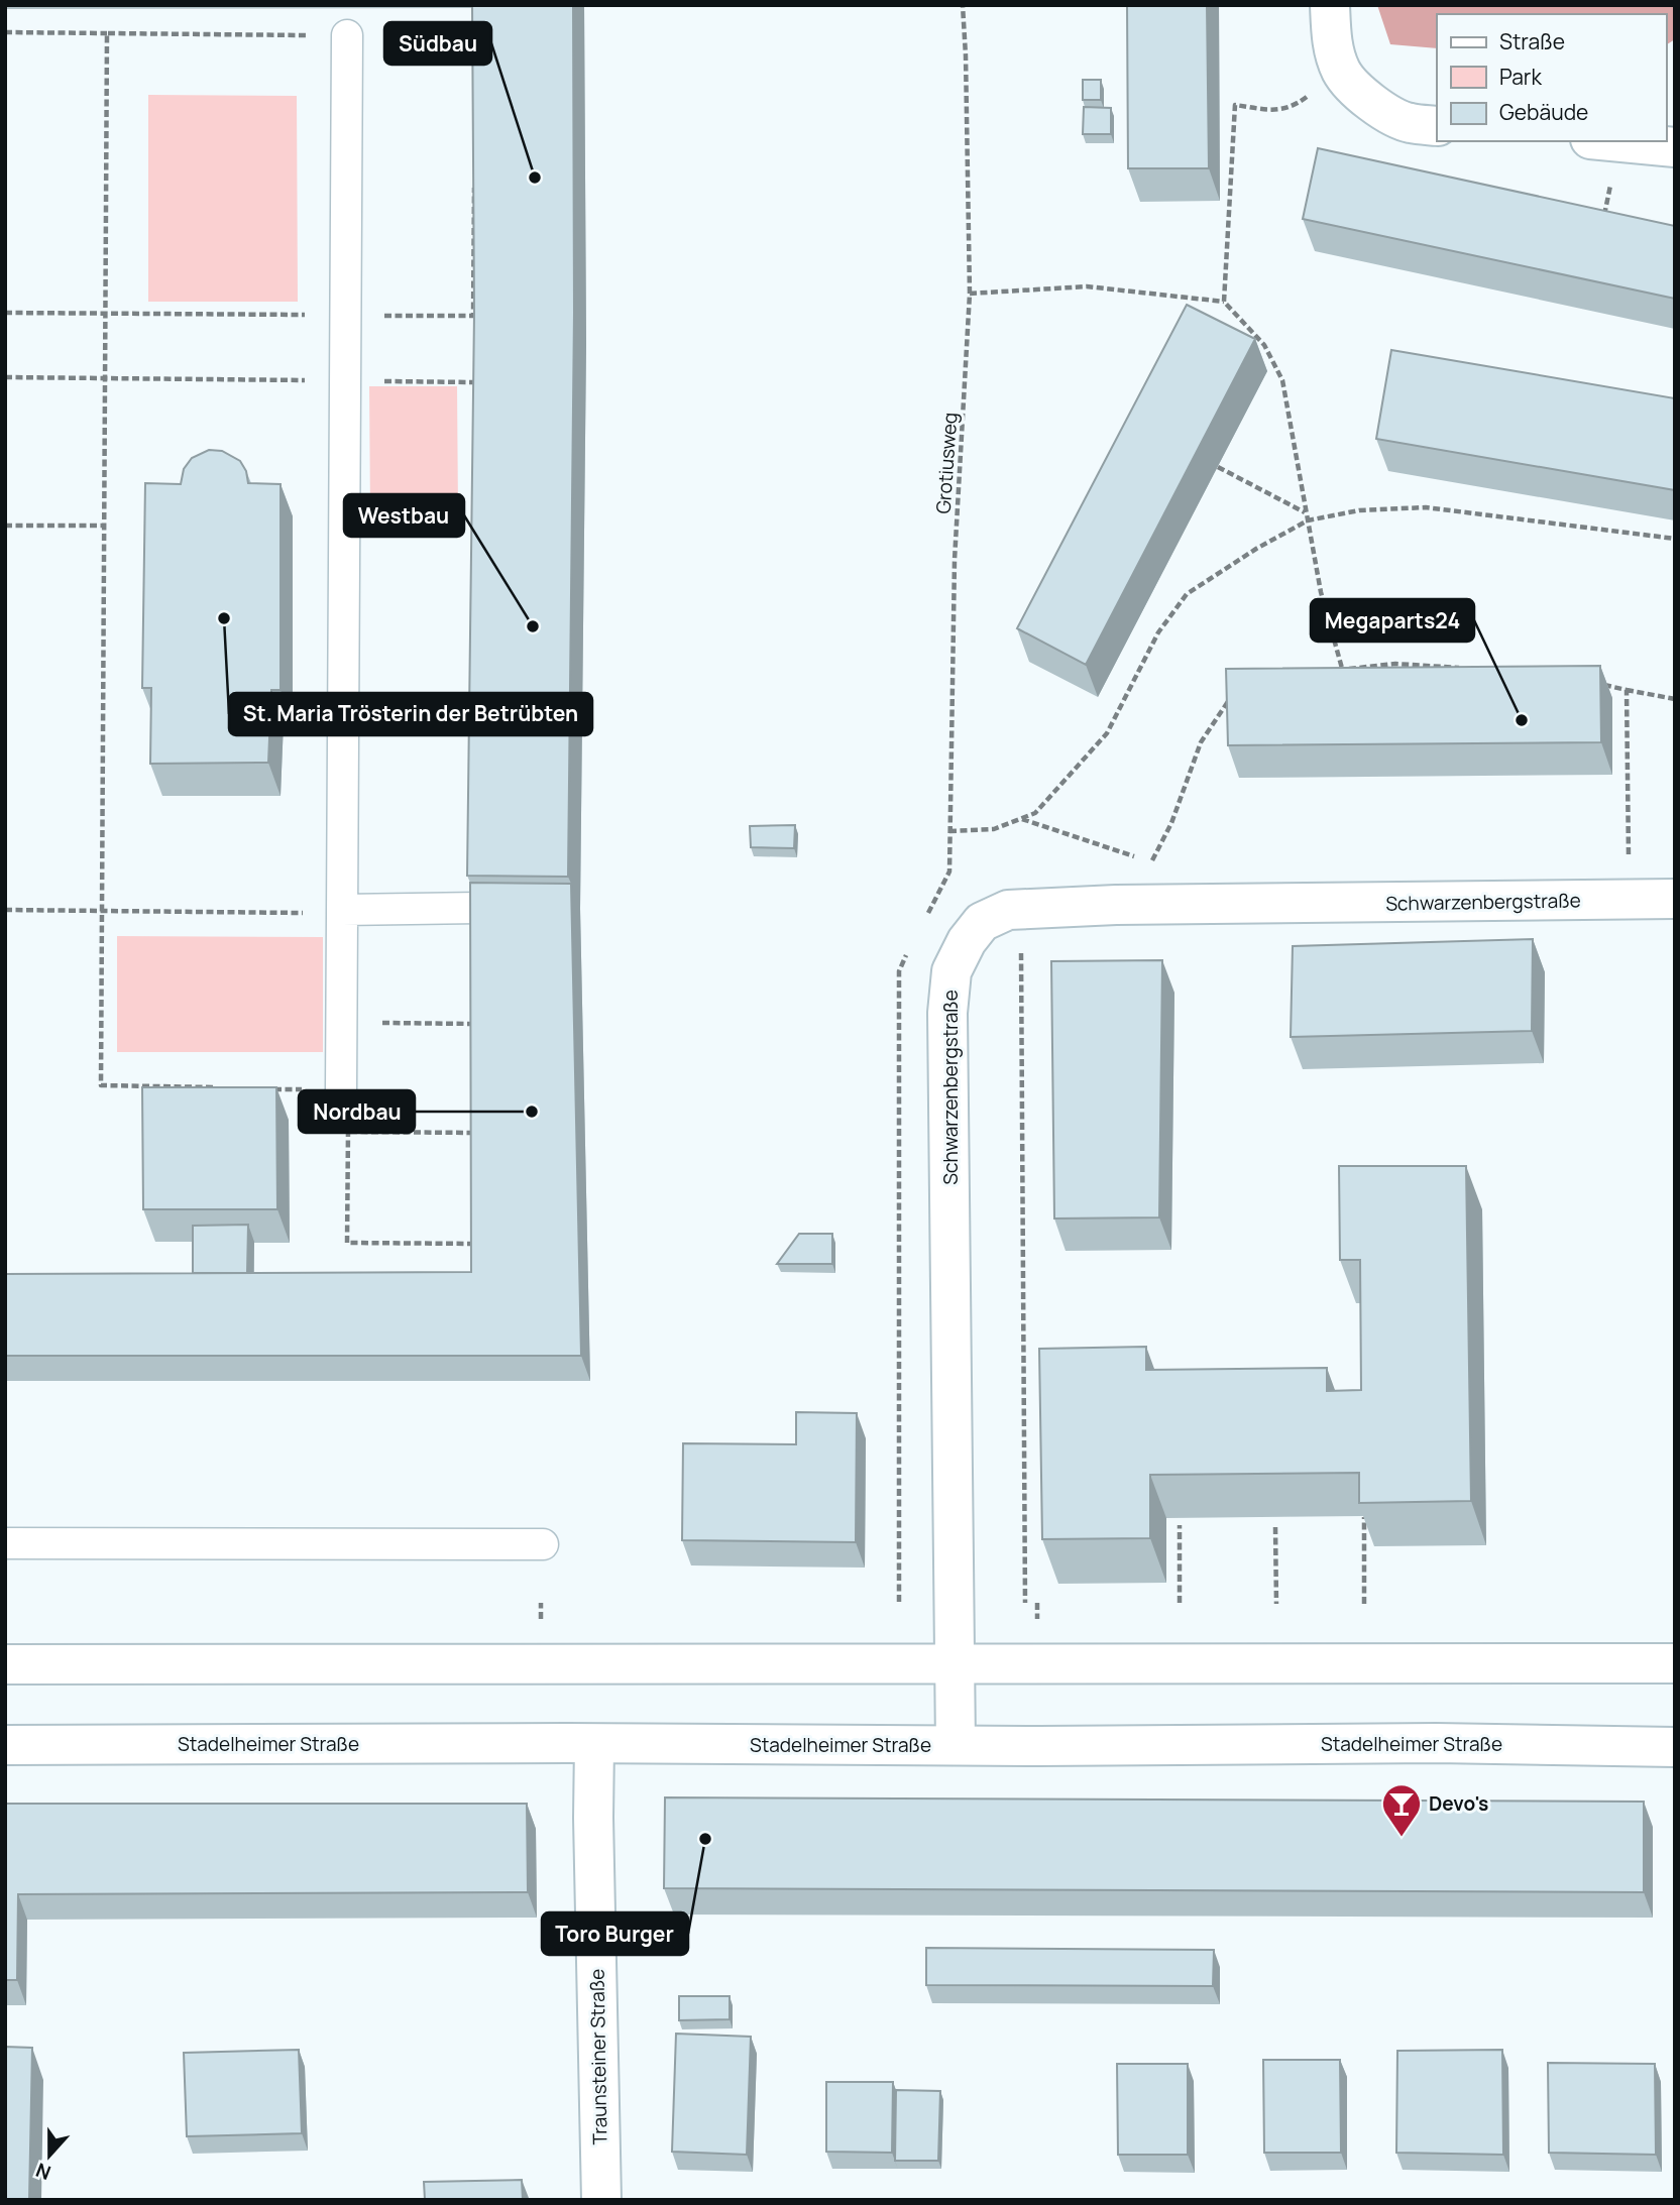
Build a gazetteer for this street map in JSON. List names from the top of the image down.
{
  "streets": {
    "main road": ["Schwarzenbergstraße", "Stadelheimer Straße", "Traunsteiner Straße"],
    "path": ["Grotiusweg"]
  },
  "crossings": [
    ["Schwarzenbergstraße", "Stadelheimer Straße"],
    ["Stadelheimer Straße", "Traunsteiner Straße"]
  ],
  "places": {
    "other": [
      "Südbau",
      "St. Maria Trösterin der Betrübten",
      "Westbau",
      "Megaparts24",
      "Nordbau",
      "Toro Burger"
    ],
    "bar": ["Devo's"]
  },
  "legend": ["Straße", "Park", "Gebäude"],
  "north": "bottom"
}
